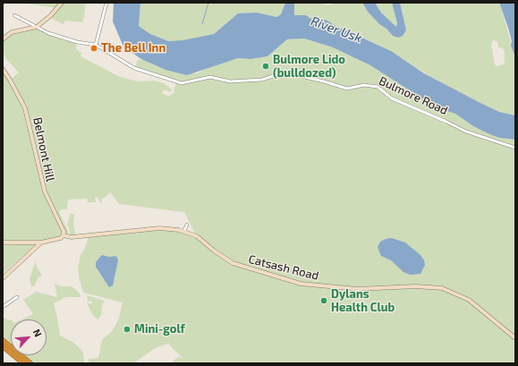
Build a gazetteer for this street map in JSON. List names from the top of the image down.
{
  "streets": {
    "street": ["Bulmore Road", "Belmont Hill", "Catsash Road"]
  },
  "crossings": [
    ["Belmont Hill", "Catsash Road"]
  ],
  "water": ["River Usk"],
  "places": [
    "The Bell Inn",
    "Bulmore Lido (bulldozed)",
    "Dylans Health Club",
    "Mini-golf"
  ],
  "north": "top right"
}
